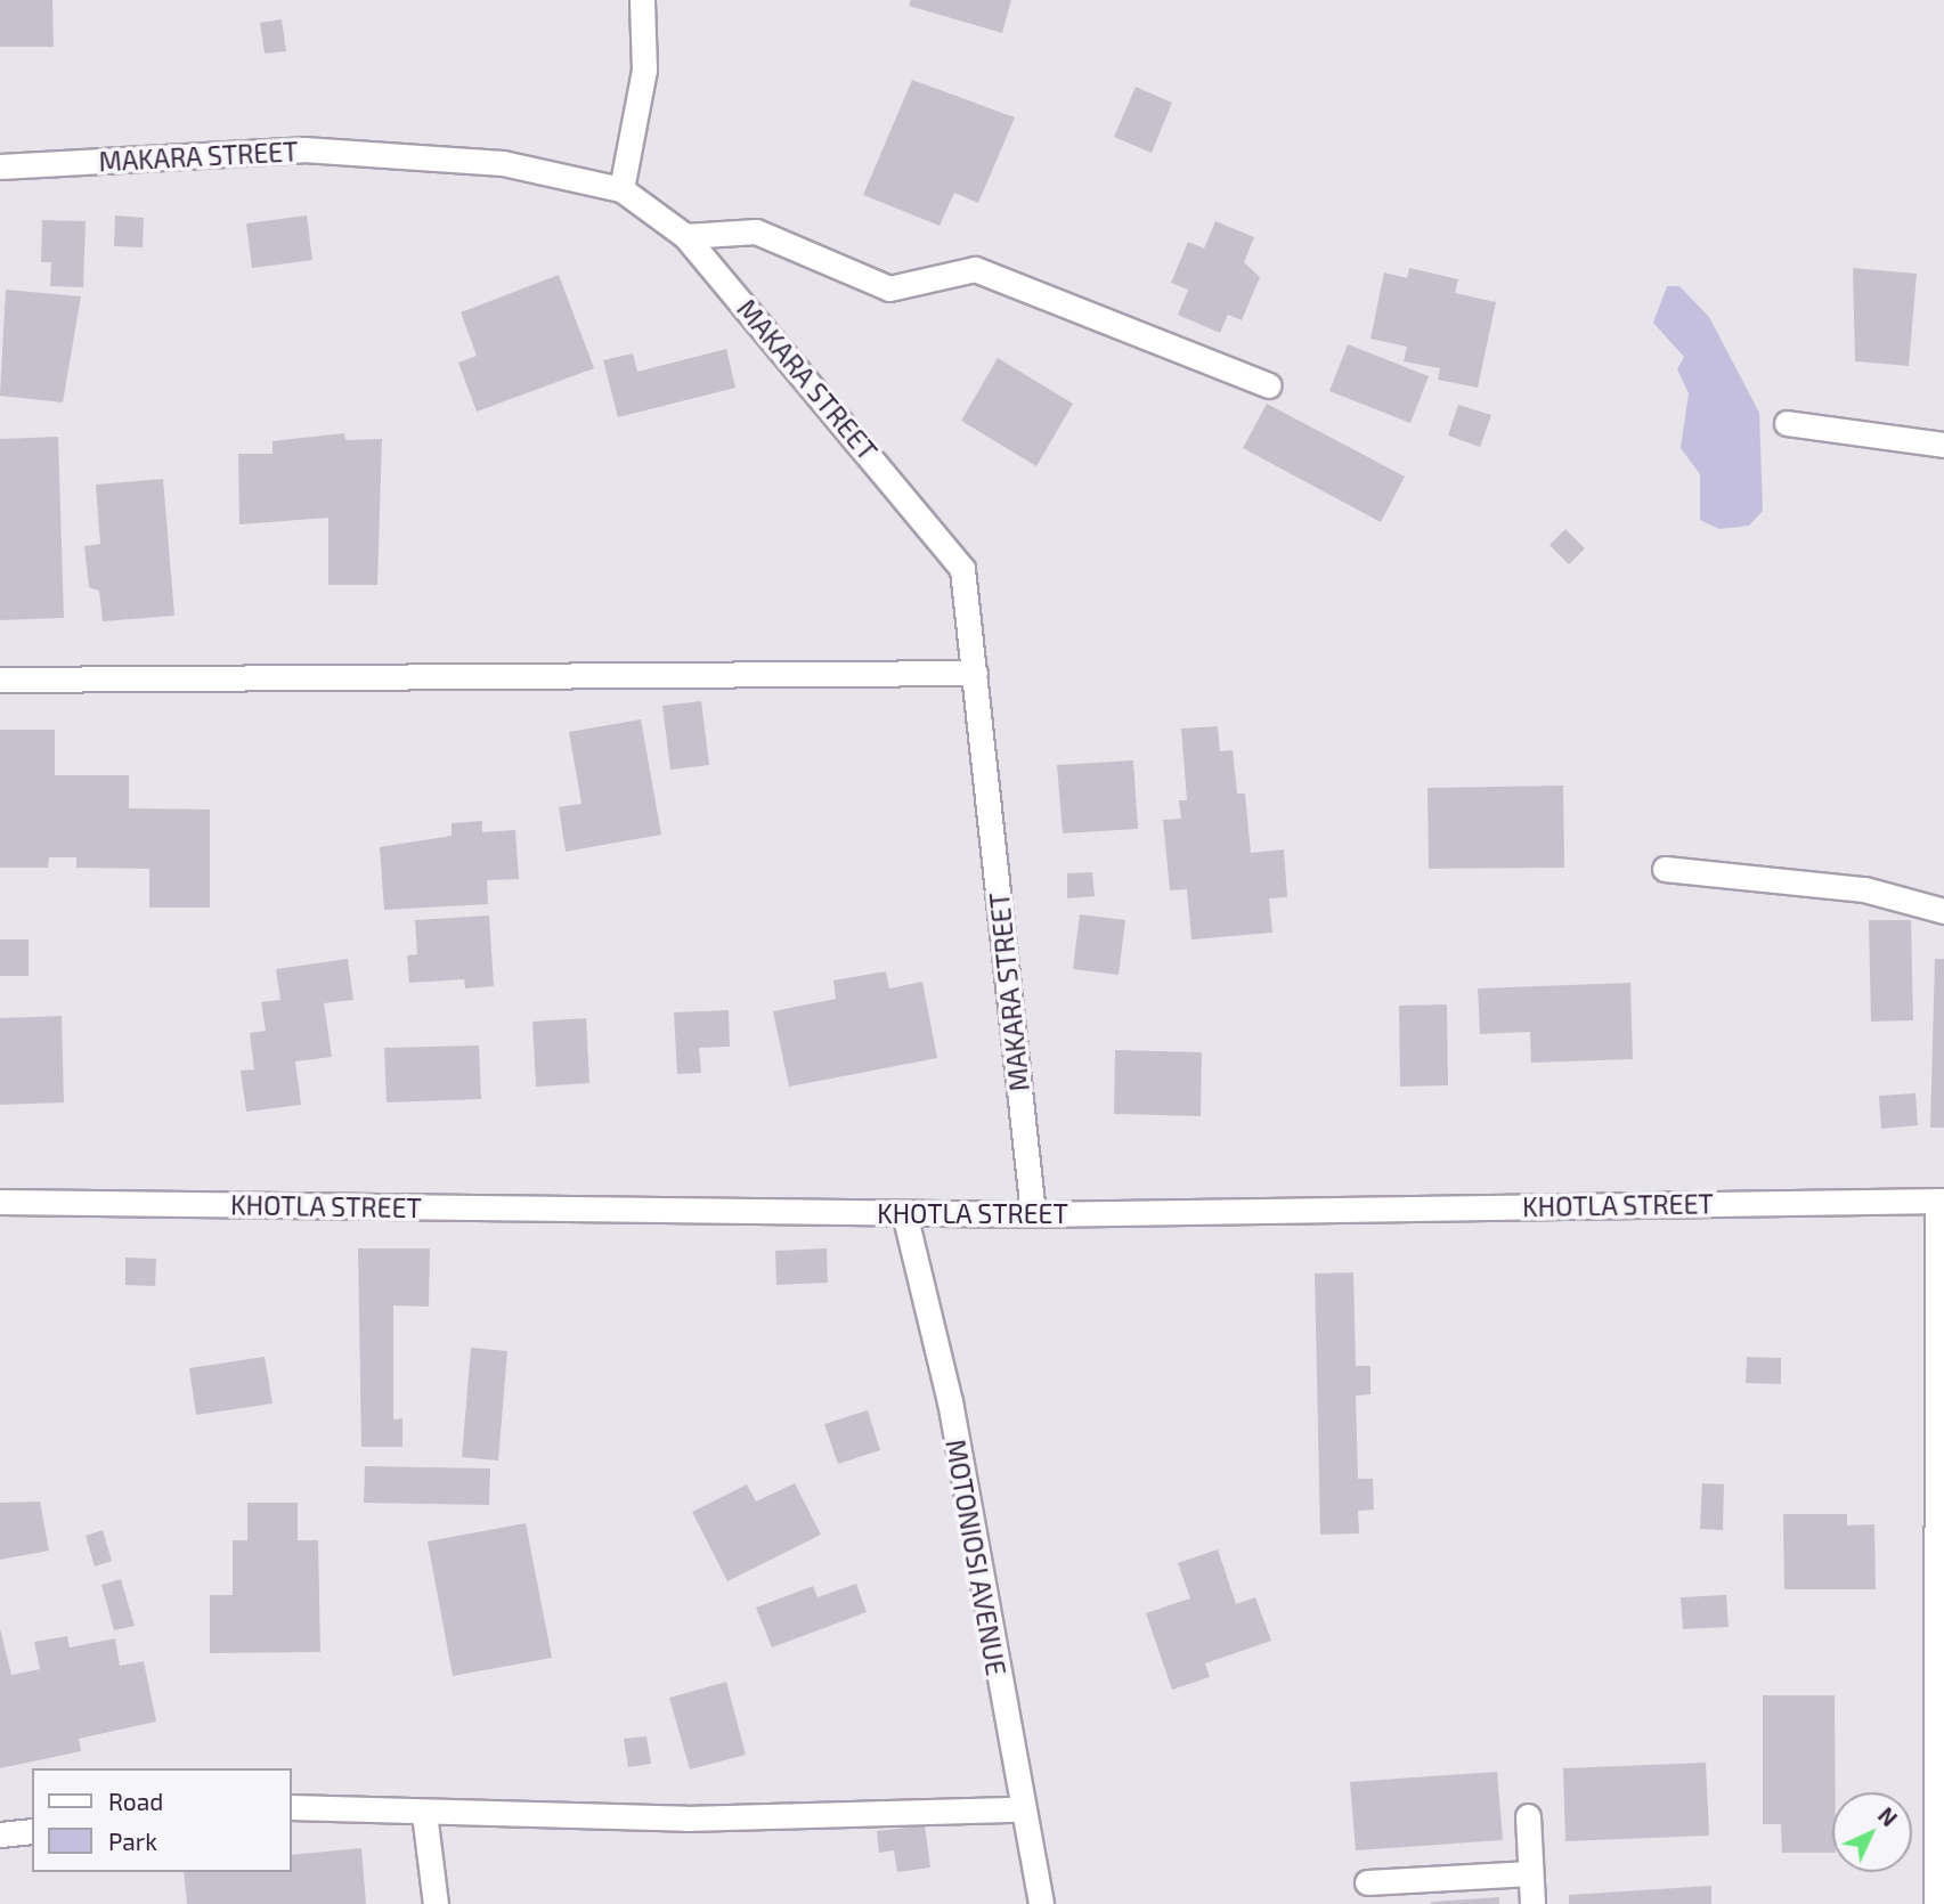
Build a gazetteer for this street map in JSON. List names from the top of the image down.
{
  "streets": {
    "street": ["MAKARA STREET", "KHOTLA STREET", "MOTONIOSI AVENUE"]
  },
  "crossings": [
    ["MAKARA STREET", "KHOTLA STREET"],
    ["KHOTLA STREET", "MOTONIOSI AVENUE"]
  ],
  "legend": ["Road", "Park"],
  "north": "top right"
}
